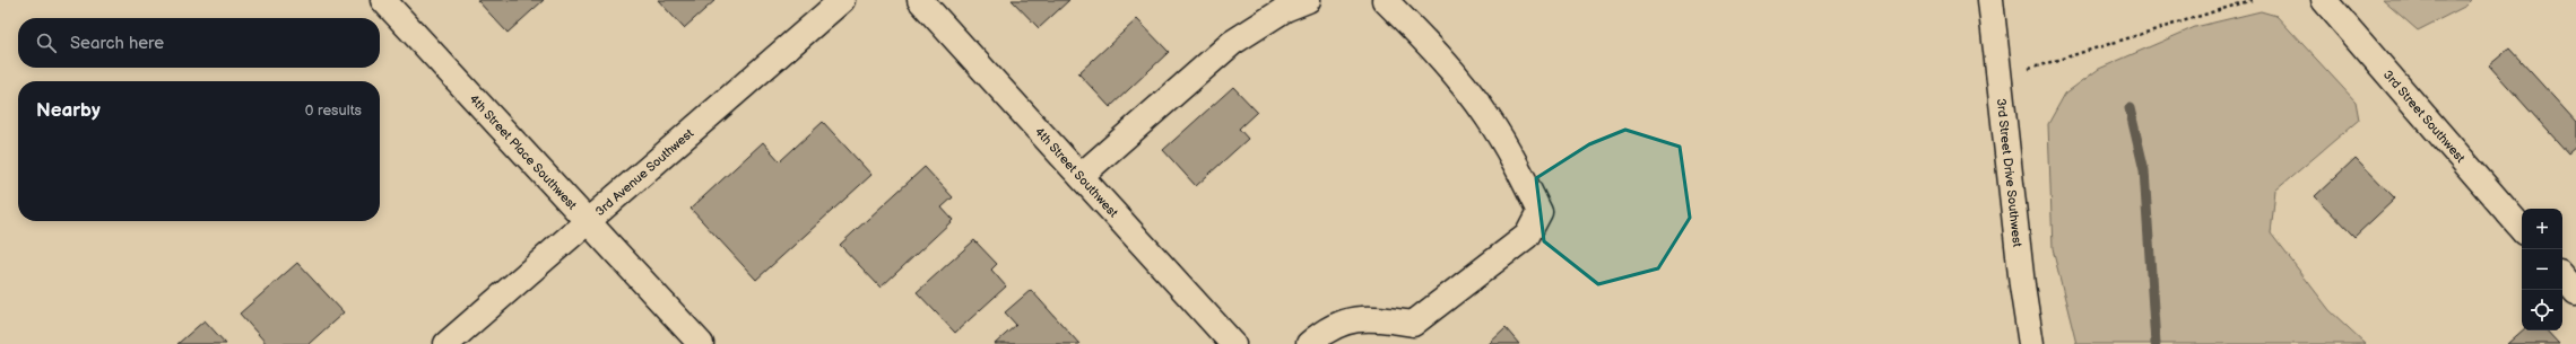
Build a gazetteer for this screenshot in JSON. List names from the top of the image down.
{
  "streets": {
    "street": [
      "3rd Street Southwest",
      "4th Street Place Southwest",
      "3rd Avenue Southwest",
      "4th Street Southwest",
      "3rd Street Drive Southwest"
    ]
  },
  "crossings": [
    ["4th Street Place Southwest", "3rd Avenue Southwest"]
  ],
  "page": {
    "search": "Search here",
    "heading": ["Nearby", "0 results"],
    "map_buttons": ["+", "−"]
  }
}
